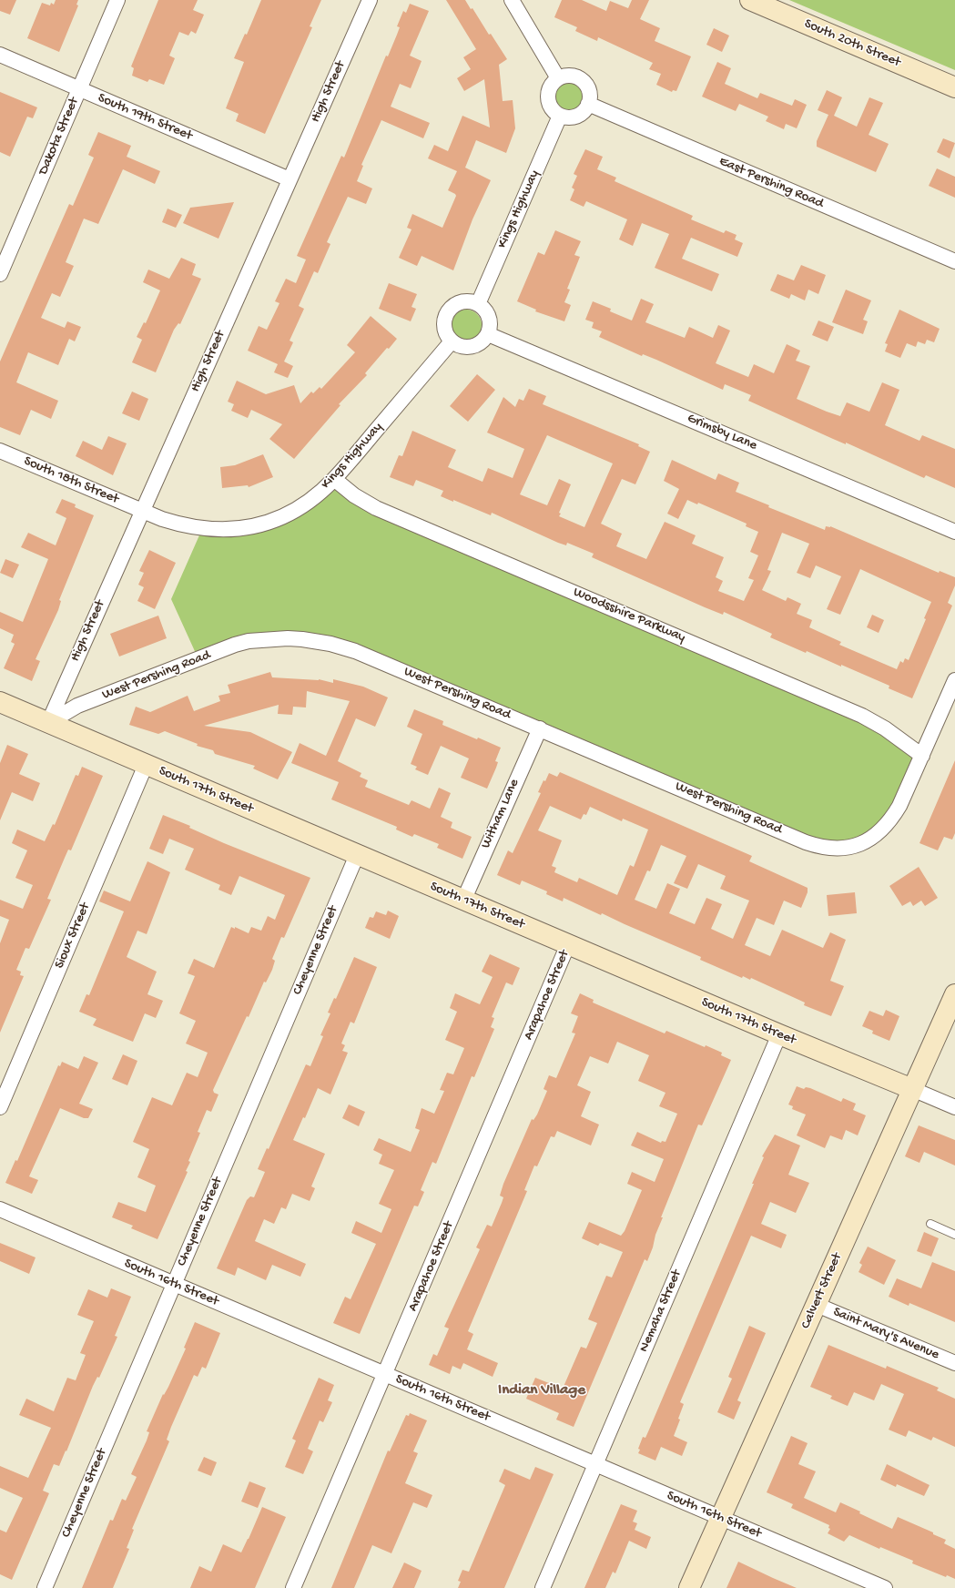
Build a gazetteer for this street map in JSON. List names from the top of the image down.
{
  "streets": {
    "street": [
      "South 20th Street",
      "High Street",
      "South 19th Street",
      "Dakota Street",
      "East Pershing Road",
      "Kings Highway",
      "Grimsby Lane",
      "South 18th Street",
      "Woodsshire Parkway",
      "West Pershing Road",
      "South 17th Street",
      "Witham Lane",
      "Sioux Street",
      "Cheyenne Street",
      "Arapahoe Street",
      "South 16th Street",
      "Calvert Street",
      "Nemaha Street",
      "Saint Mary's Avenue"
    ]
  },
  "crossings": [
    ["High Street", "South 19th Street"],
    ["High Street", "Kings Highway"],
    ["High Street", "South 18th Street"],
    ["High Street", "West Pershing Road"],
    ["High Street", "South 17th Street"],
    ["South 19th Street", "Dakota Street"],
    ["East Pershing Road", "Kings Highway"],
    ["Kings Highway", "Grimsby Lane"],
    ["Kings Highway", "South 18th Street"],
    ["Kings Highway", "Woodsshire Parkway"],
    ["Woodsshire Parkway", "West Pershing Road"],
    ["West Pershing Road", "South 17th Street"],
    ["West Pershing Road", "Witham Lane"],
    ["South 17th Street", "Witham Lane"],
    ["South 17th Street", "Sioux Street"],
    ["South 17th Street", "Cheyenne Street"],
    ["South 17th Street", "Arapahoe Street"],
    ["South 17th Street", "Calvert Street"],
    ["South 17th Street", "Nemaha Street"],
    ["Cheyenne Street", "South 16th Street"],
    ["Arapahoe Street", "South 16th Street"],
    ["South 16th Street", "Calvert Street"],
    ["South 16th Street", "Nemaha Street"],
    ["Calvert Street", "Saint Mary's Avenue"]
  ],
  "districts": ["Indian Village"]
}
